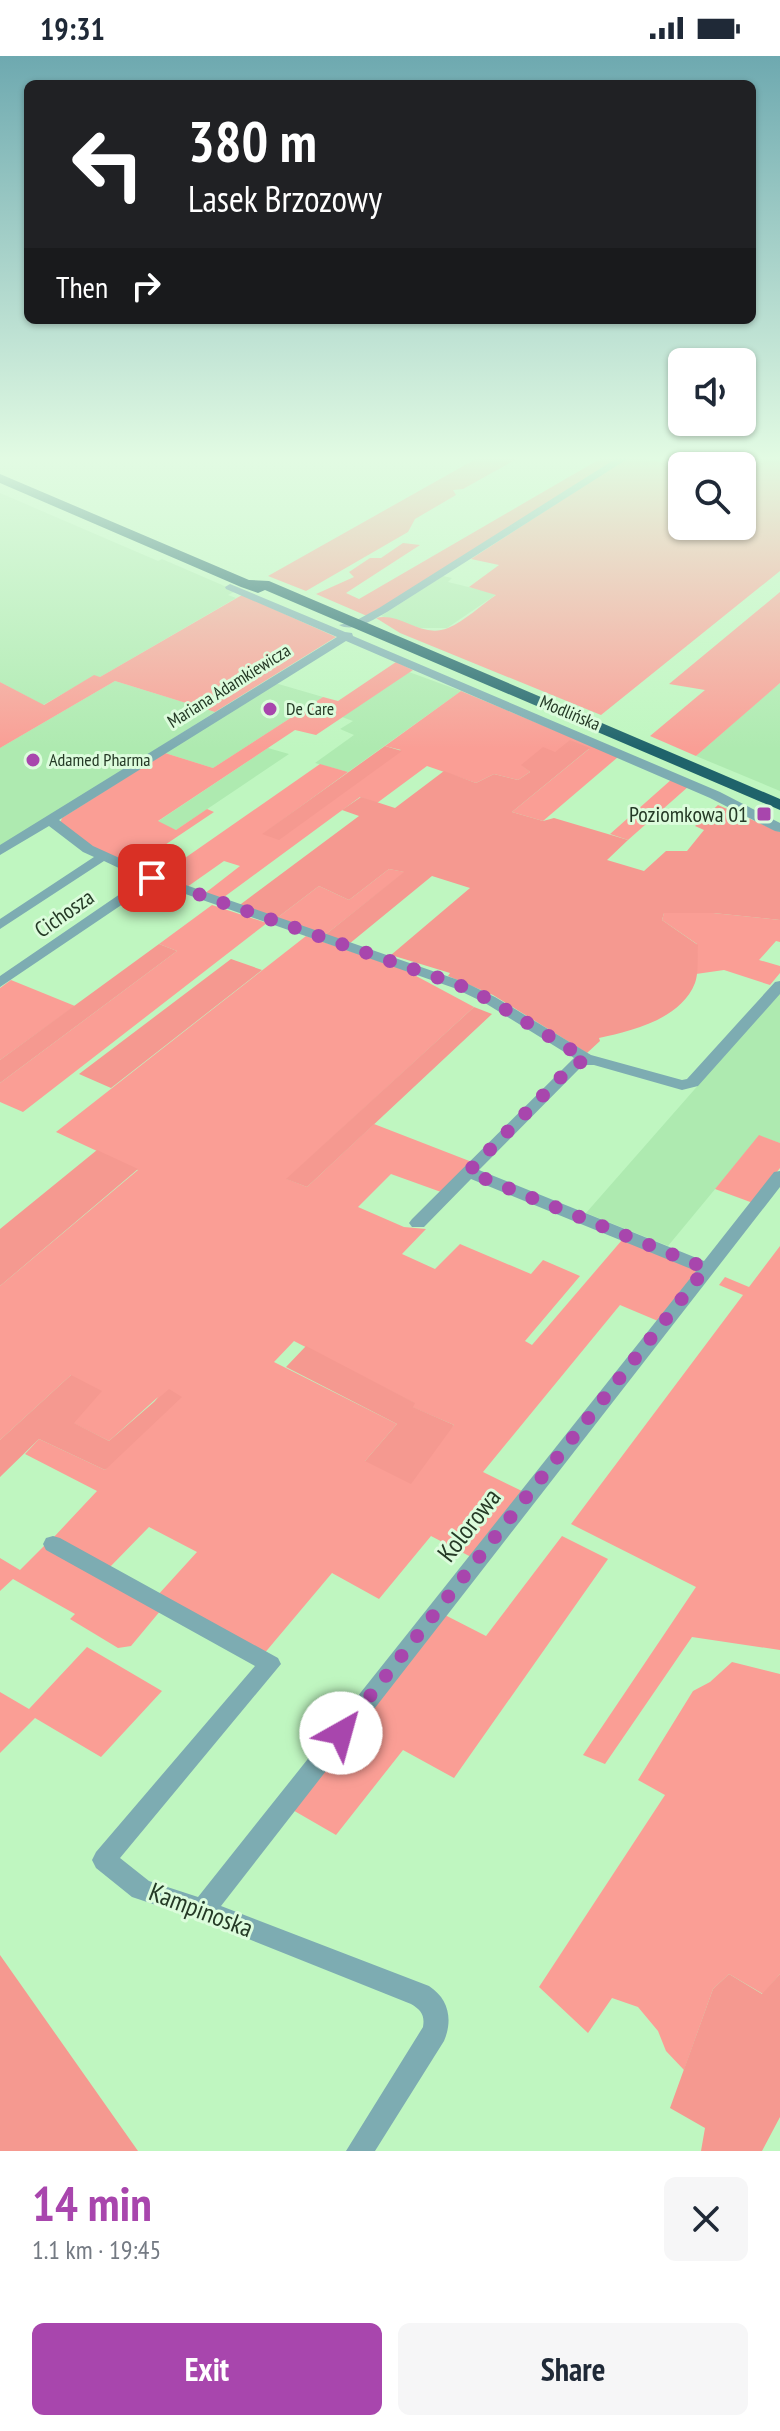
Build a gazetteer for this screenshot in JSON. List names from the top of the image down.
{
  "streets": {
    "street": [
      "Mariana Adamkiewicza",
      "Modlińska",
      "Cichosza",
      "Kolorowa",
      "Kampinoska"
    ]
  },
  "crossings": [
    ["Mariana Adamkiewicza", "Modlińska"],
    ["Kolorowa", "Kampinoska"]
  ],
  "places": {
    "other": ["De Care", "Adamed Pharma"],
    "transit": ["Poziomkowa 01"]
  },
  "page": {
    "status": "19:31",
    "turn": ["380 m", "Lasek Brzozowy"],
    "then": "Then",
    "heading": ["14 min", "1.1 km · 19:45"],
    "buttons": ["Exit", "Share"]
  }
}
